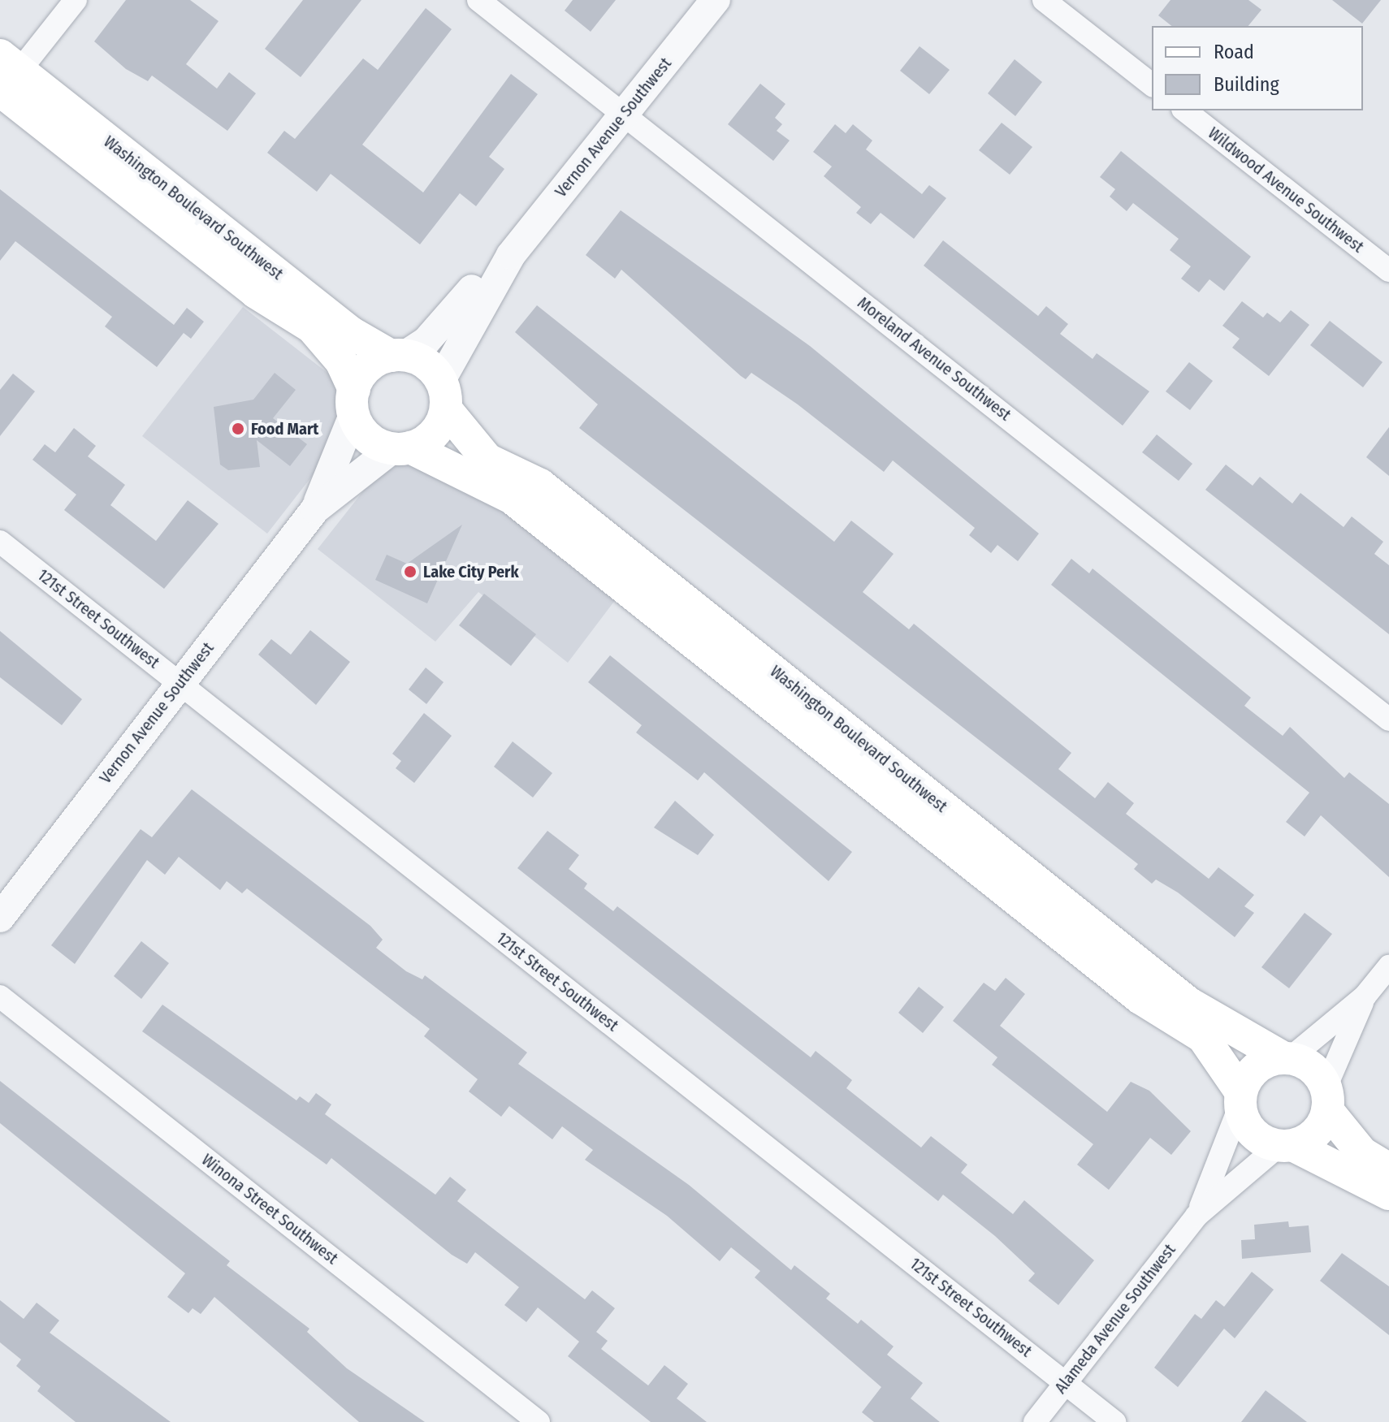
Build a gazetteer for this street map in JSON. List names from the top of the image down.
{
  "streets": {
    "main road": ["Washington Boulevard Southwest"],
    "street": [
      "Vernon Avenue Southwest",
      "Wildwood Avenue Southwest",
      "Moreland Avenue Southwest",
      "121st Street Southwest",
      "Winona Street Southwest",
      "Alameda Avenue Southwest"
    ]
  },
  "crossings": [
    ["Vernon Avenue Southwest", "Washington Boulevard Southwest"],
    ["Vernon Avenue Southwest", "Moreland Avenue Southwest"],
    ["Vernon Avenue Southwest", "121st Street Southwest"],
    ["Washington Boulevard Southwest", "Alameda Avenue Southwest"],
    ["121st Street Southwest", "Alameda Avenue Southwest"]
  ],
  "places": ["Food Mart", "Lake City Perk"],
  "legend": ["Road", "Building"]
}
